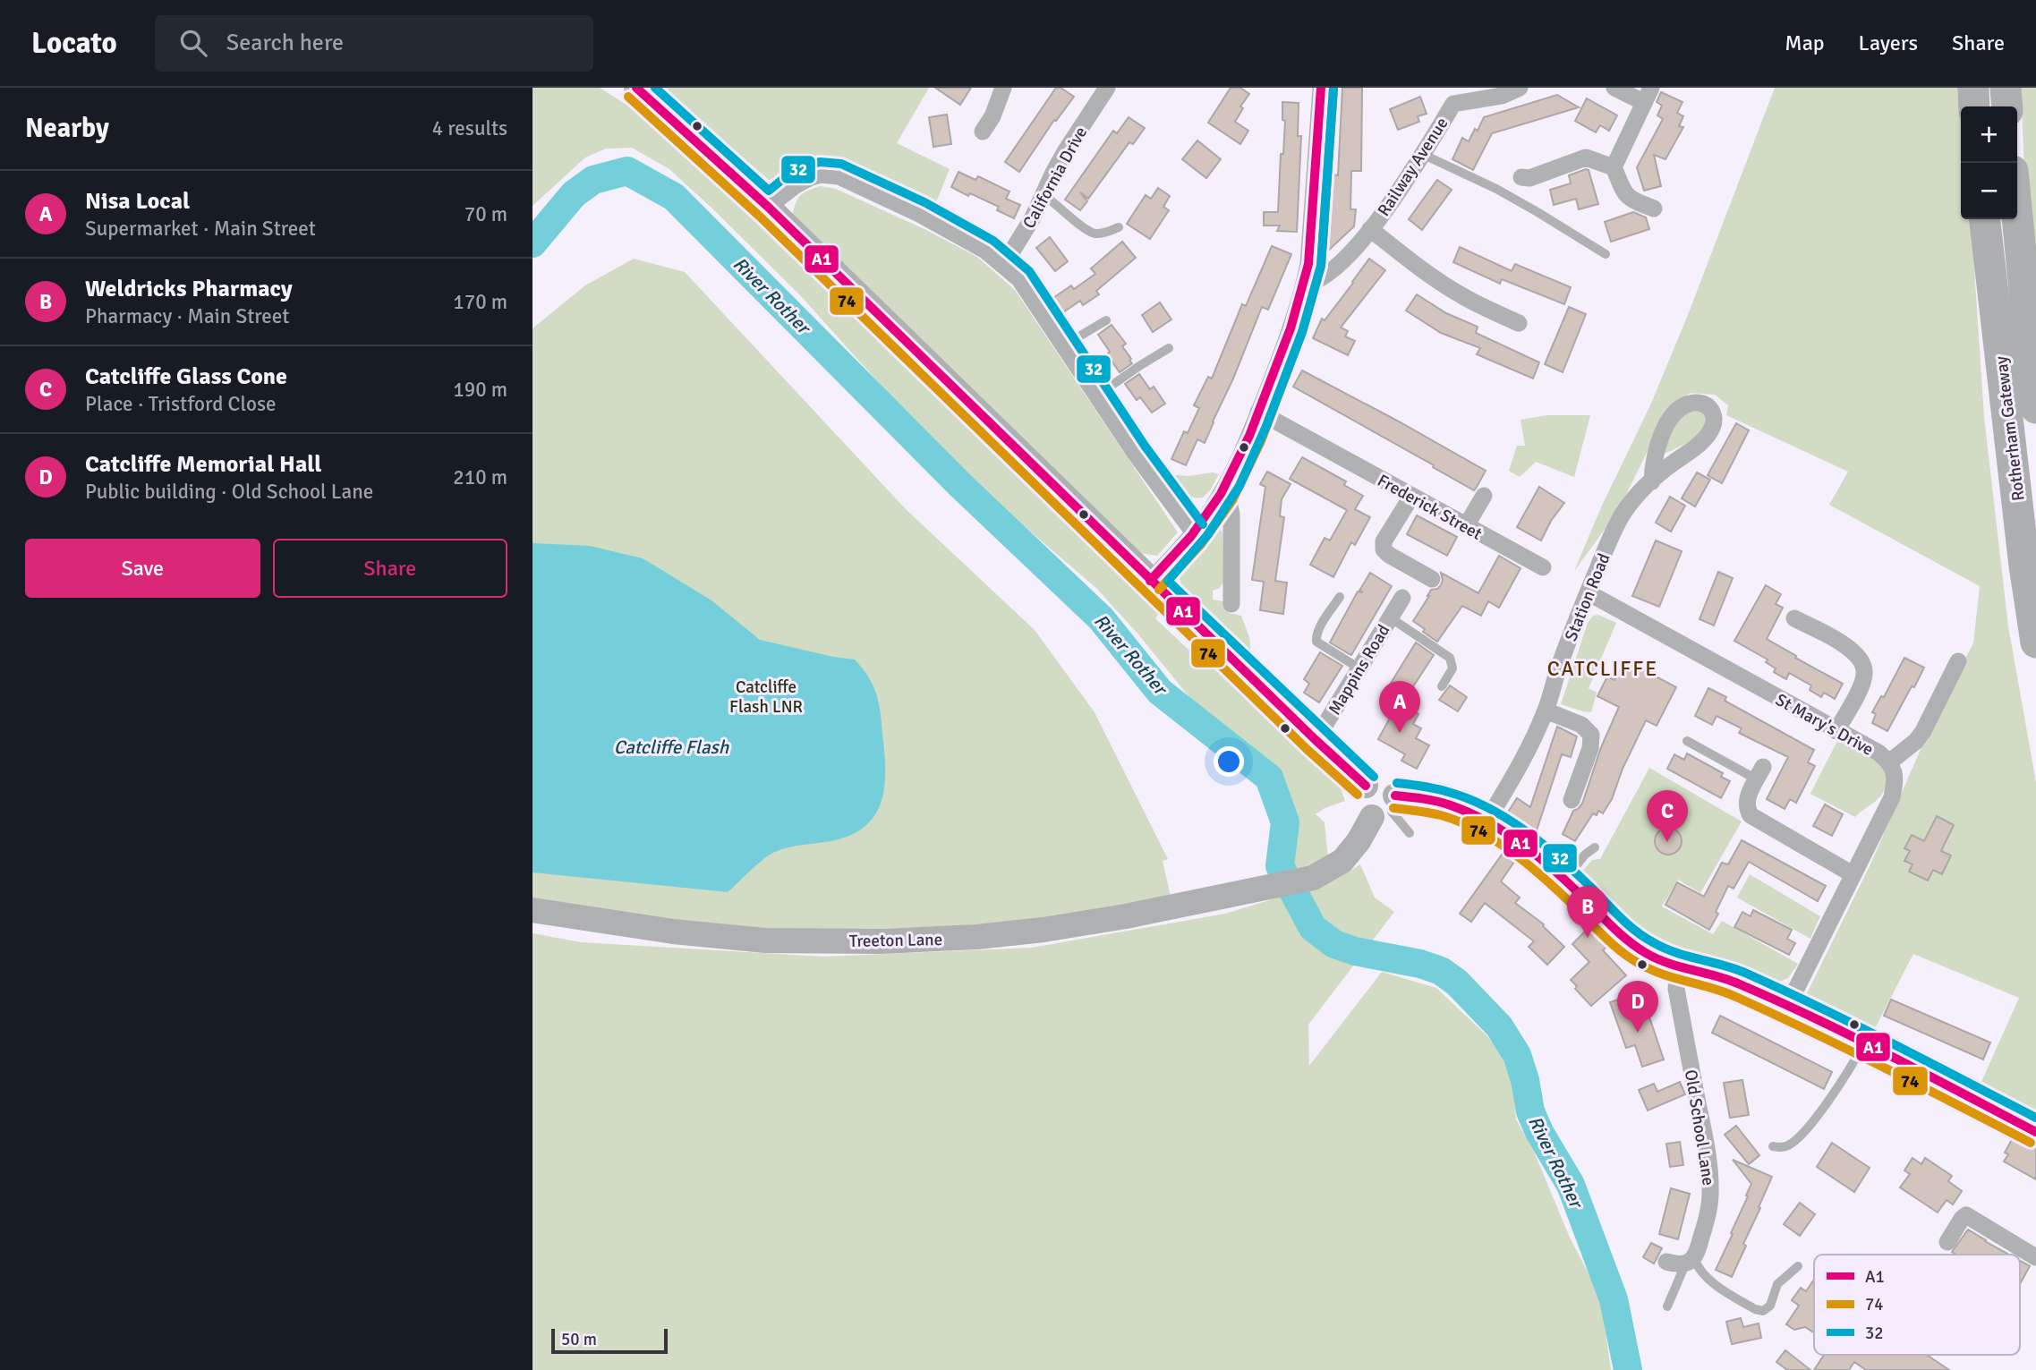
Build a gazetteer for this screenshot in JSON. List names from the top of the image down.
{
  "streets": {
    "highway": ["Rotherham Gateway"],
    "main road": ["Treeton Lane"],
    "street": [
      "Railway Avenue",
      "California Drive",
      "Frederick Street",
      "Station Road",
      "Mappins Road",
      "St Mary's Drive",
      "Old School Lane"
    ]
  },
  "crossings": [
    ["Station Road", "St Mary's Drive"]
  ],
  "districts": ["CATCLIFFE"],
  "water": ["River Rother", "Catcliffe Flash"],
  "parks": ["Catcliffe Flash LNR"],
  "lines": ["transit line A1", "transit line 32", "transit line 74"],
  "legend": ["A1", "74", "32"],
  "scale_bar": "50 m",
  "page": {
    "header": "Locato",
    "search": "Search here",
    "nav": ["Map", "Layers", "Share"],
    "heading": ["Nearby", "4 results"],
    "map_buttons": ["+", "−"],
    "list": [
      {
        "mark": "A",
        "name": "Nisa Local",
        "note": "Supermarket · Main Street",
        "value": "70 m"
      },
      {
        "mark": "B",
        "name": "Weldricks Pharmacy",
        "note": "Pharmacy · Main Street",
        "value": "170 m"
      },
      {
        "mark": "C",
        "name": "Catcliffe Glass Cone",
        "note": "Place · Tristford Close",
        "value": "190 m"
      },
      {
        "mark": "D",
        "name": "Catcliffe Memorial Hall",
        "note": "Public building · Old School Lane",
        "value": "210 m"
      }
    ],
    "buttons": ["Save", "Share"],
    "pins": [
      "A",
      "C",
      "B",
      "D"
    ],
    "scale": "50 m"
  }
}
